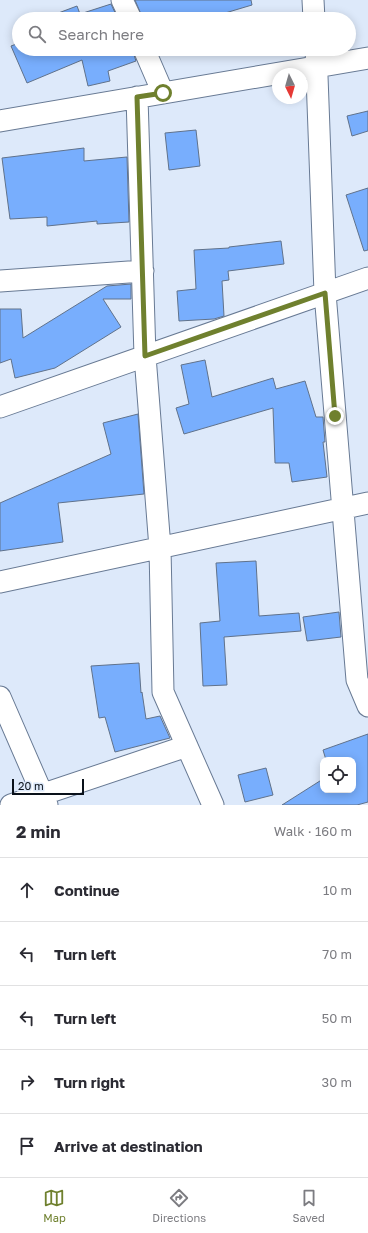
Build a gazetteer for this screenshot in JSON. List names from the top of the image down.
{
  "scale_bar": "20 m",
  "north": "bottom",
  "page": {
    "search": "Search here",
    "scale": "20 m",
    "heading": ["2 min", "Walk · 160 m"],
    "list": [
      ["Continue", "10 m"],
      ["Turn left", "70 m"],
      ["Turn left", "50 m"],
      ["Turn right", "30 m"],
      "Arrive at destination"
    ],
    "nav": ["Map", "Directions", "Saved"]
  }
}
